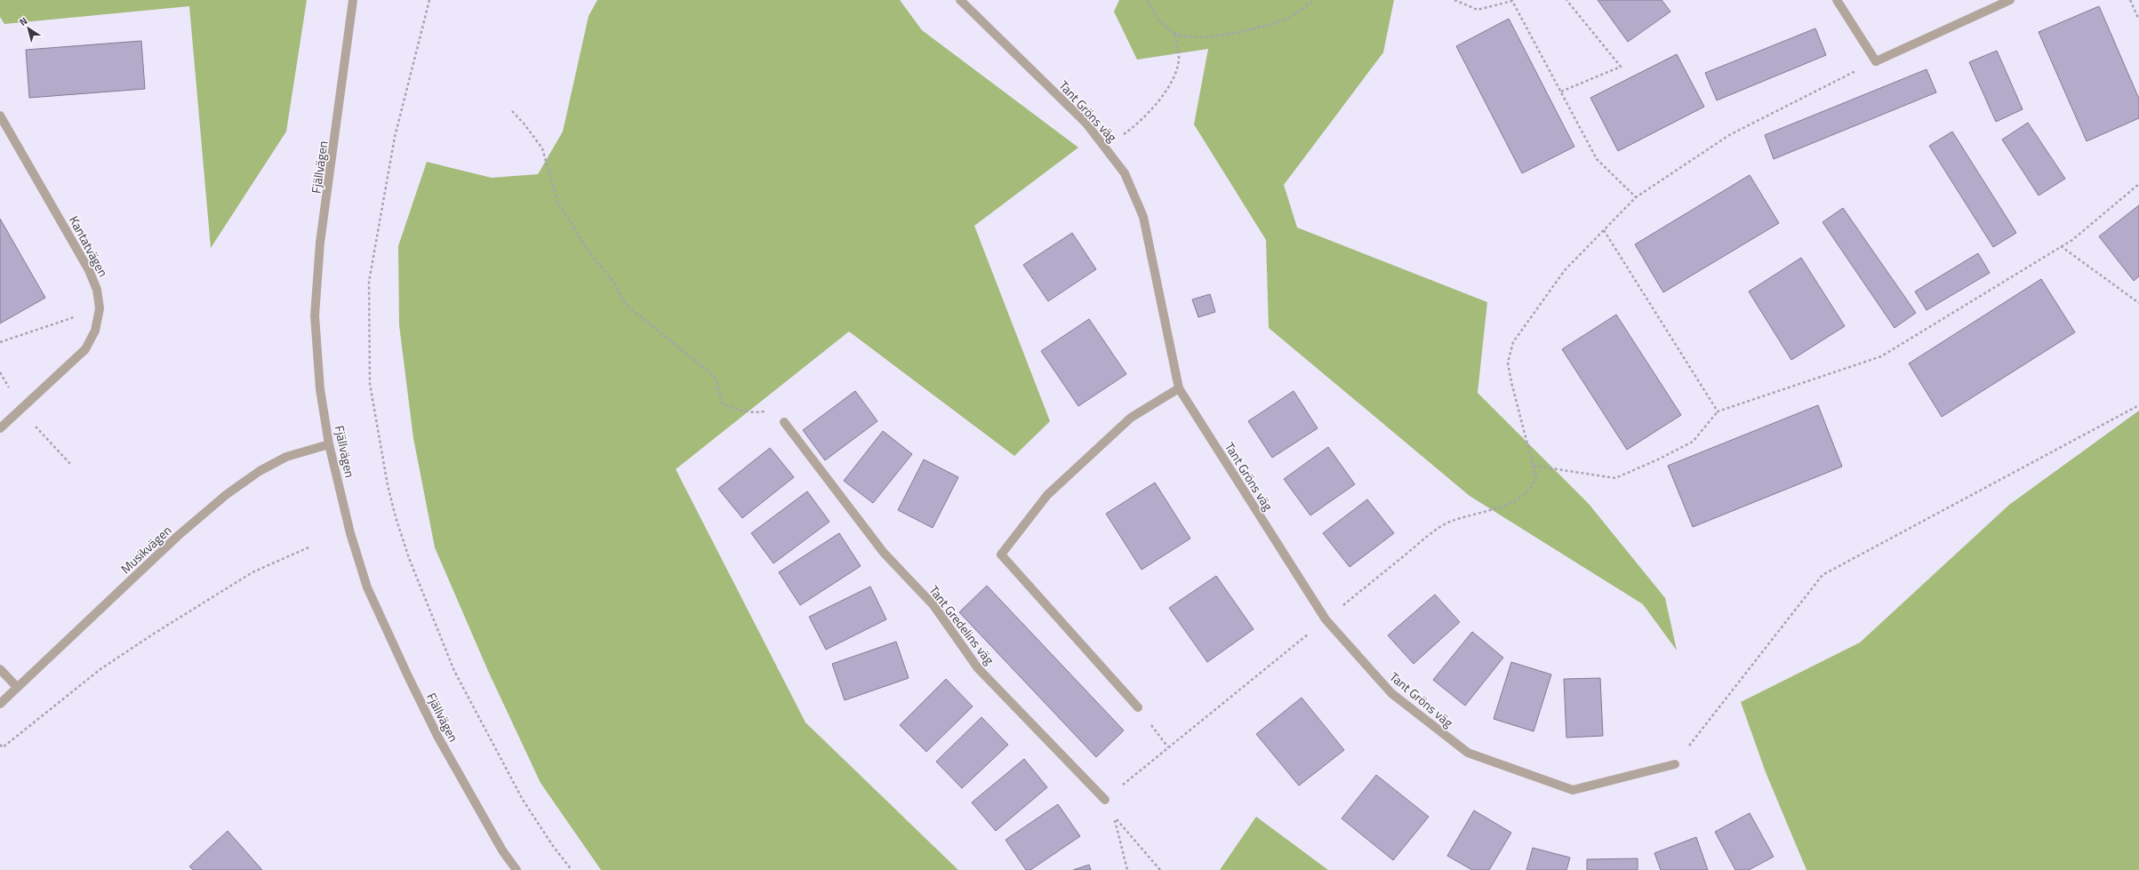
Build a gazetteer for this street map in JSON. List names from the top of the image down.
{
  "streets": {
    "street": [
      "Tant Gröns väg",
      "Fjällvägen",
      "Kantatvägen",
      "Musikvägen",
      "Tant Gredelins väg"
    ]
  },
  "crossings": [
    ["Fjällvägen", "Musikvägen"]
  ],
  "north": "top left"
}
